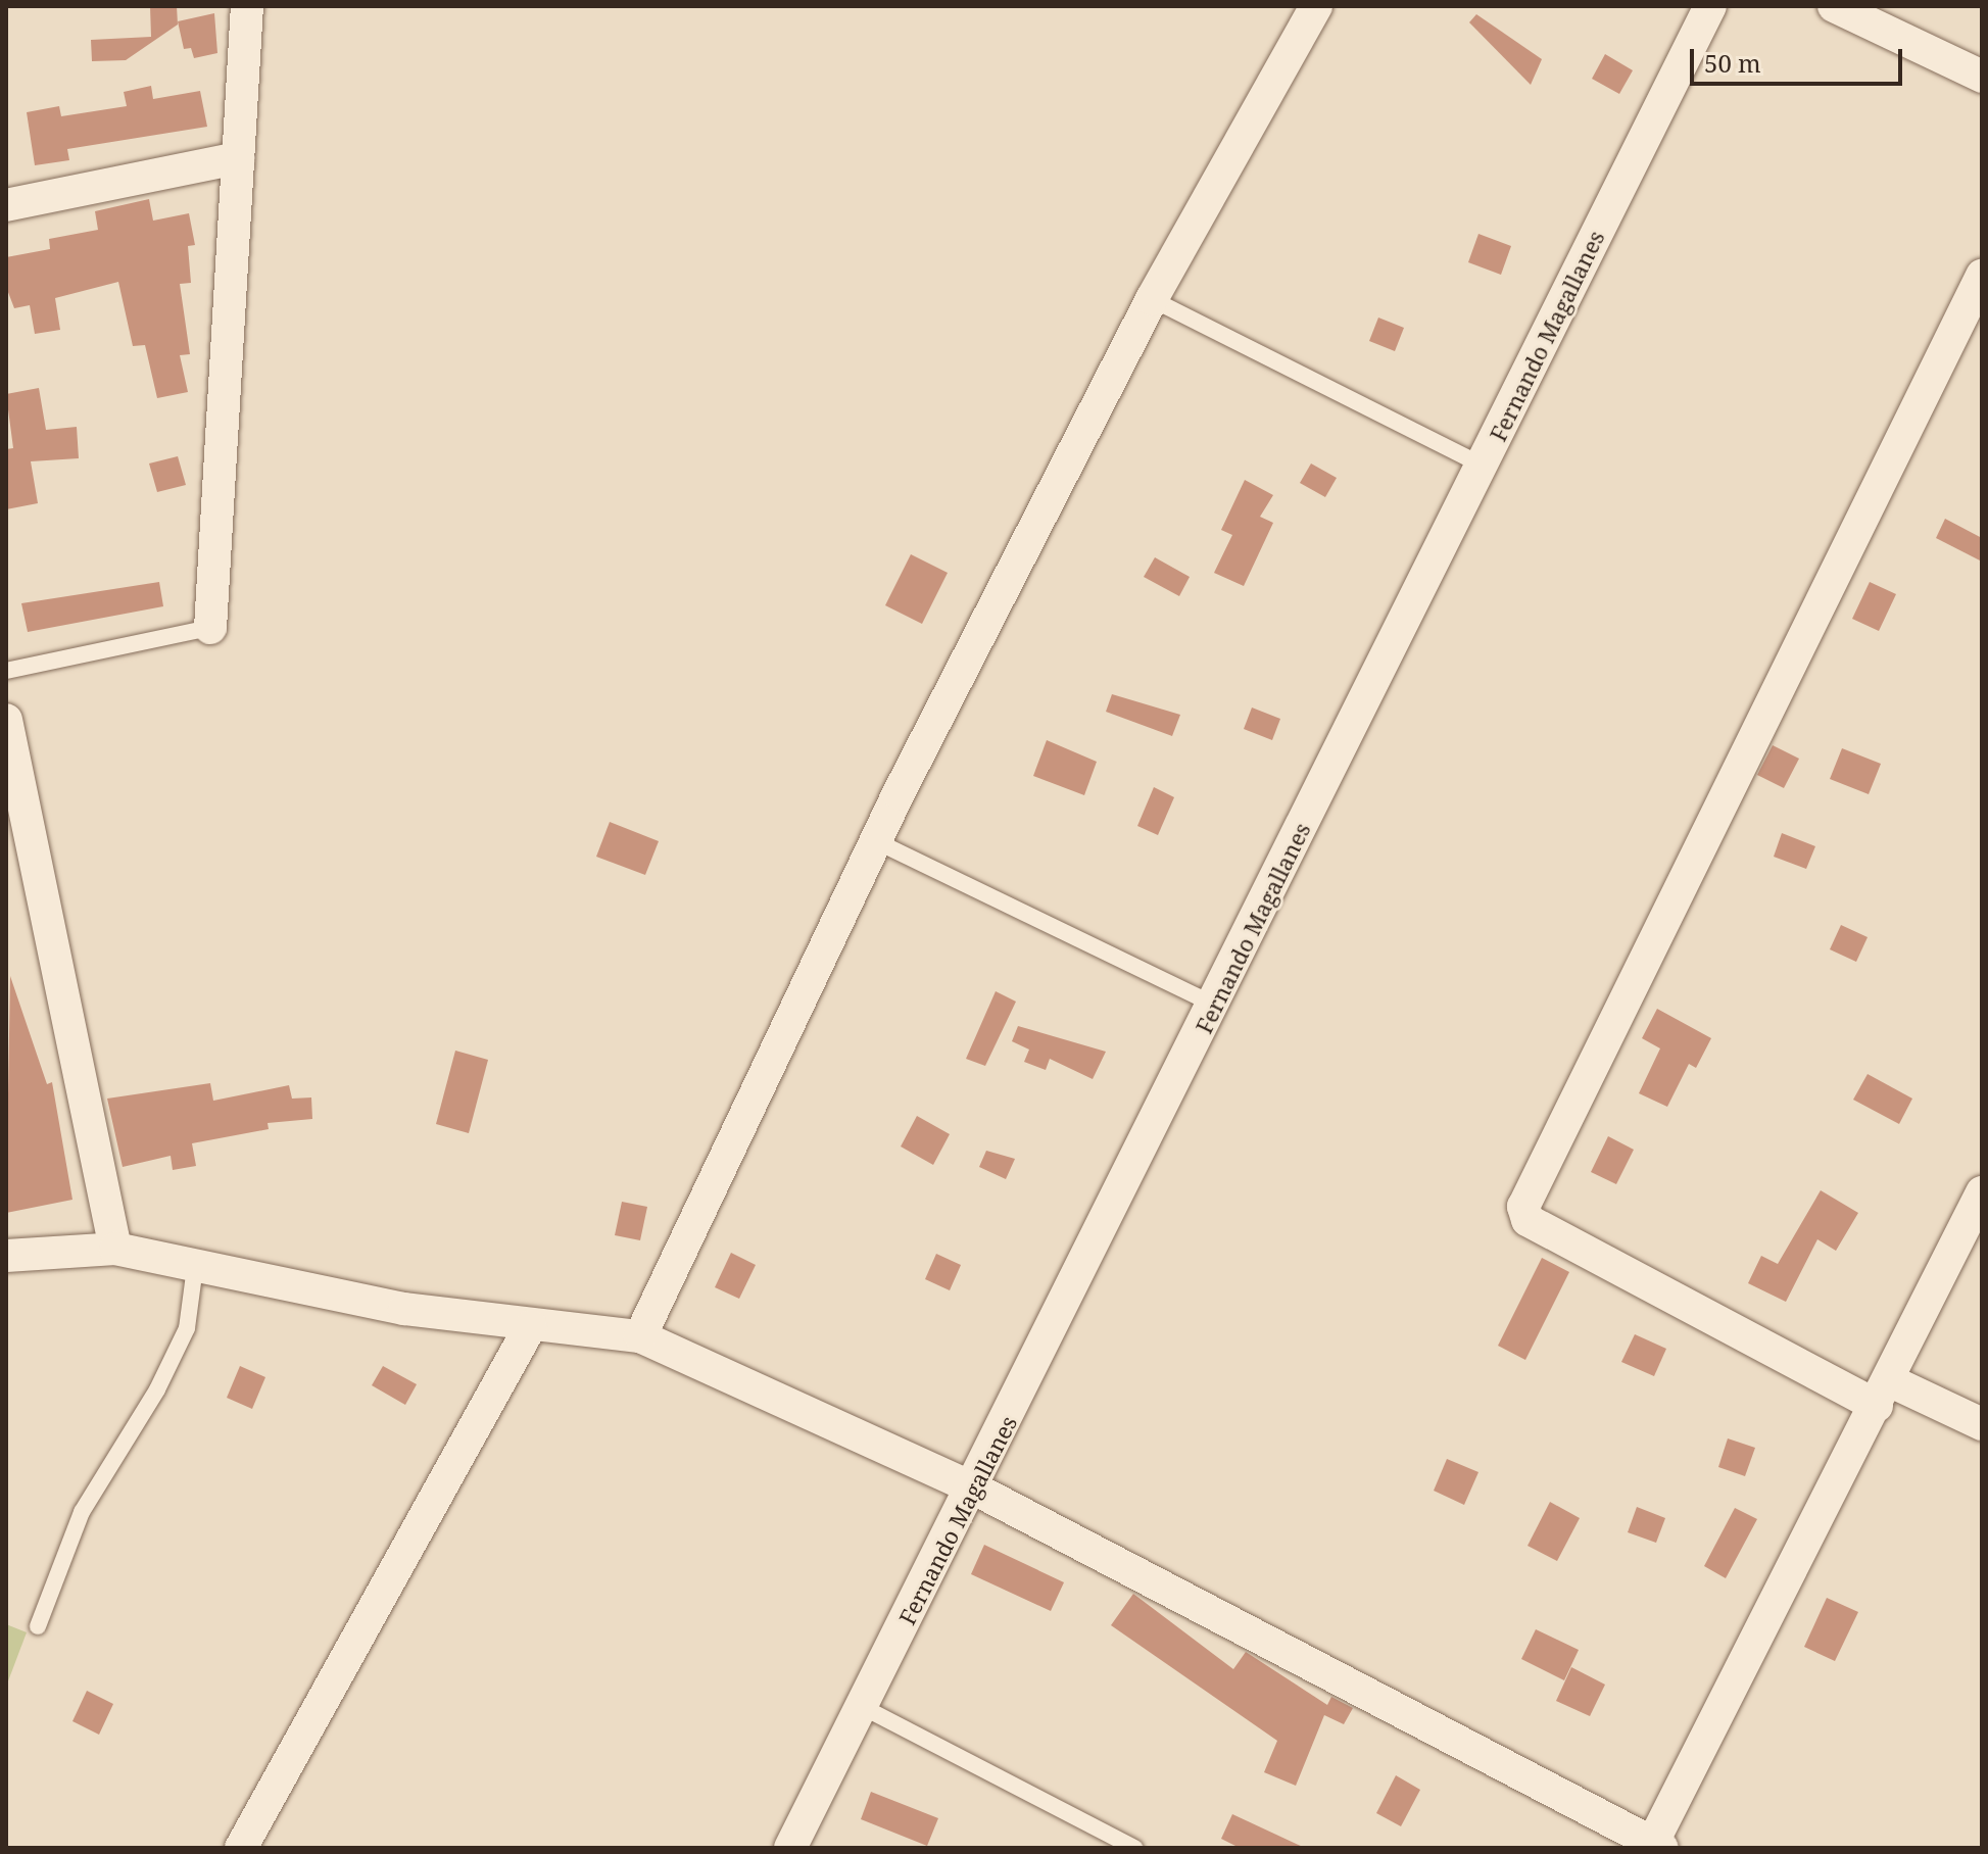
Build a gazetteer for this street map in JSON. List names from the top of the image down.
{
  "streets": {
    "street": ["Fernando Magallanes"]
  },
  "scale_bar": "50 m"
}
